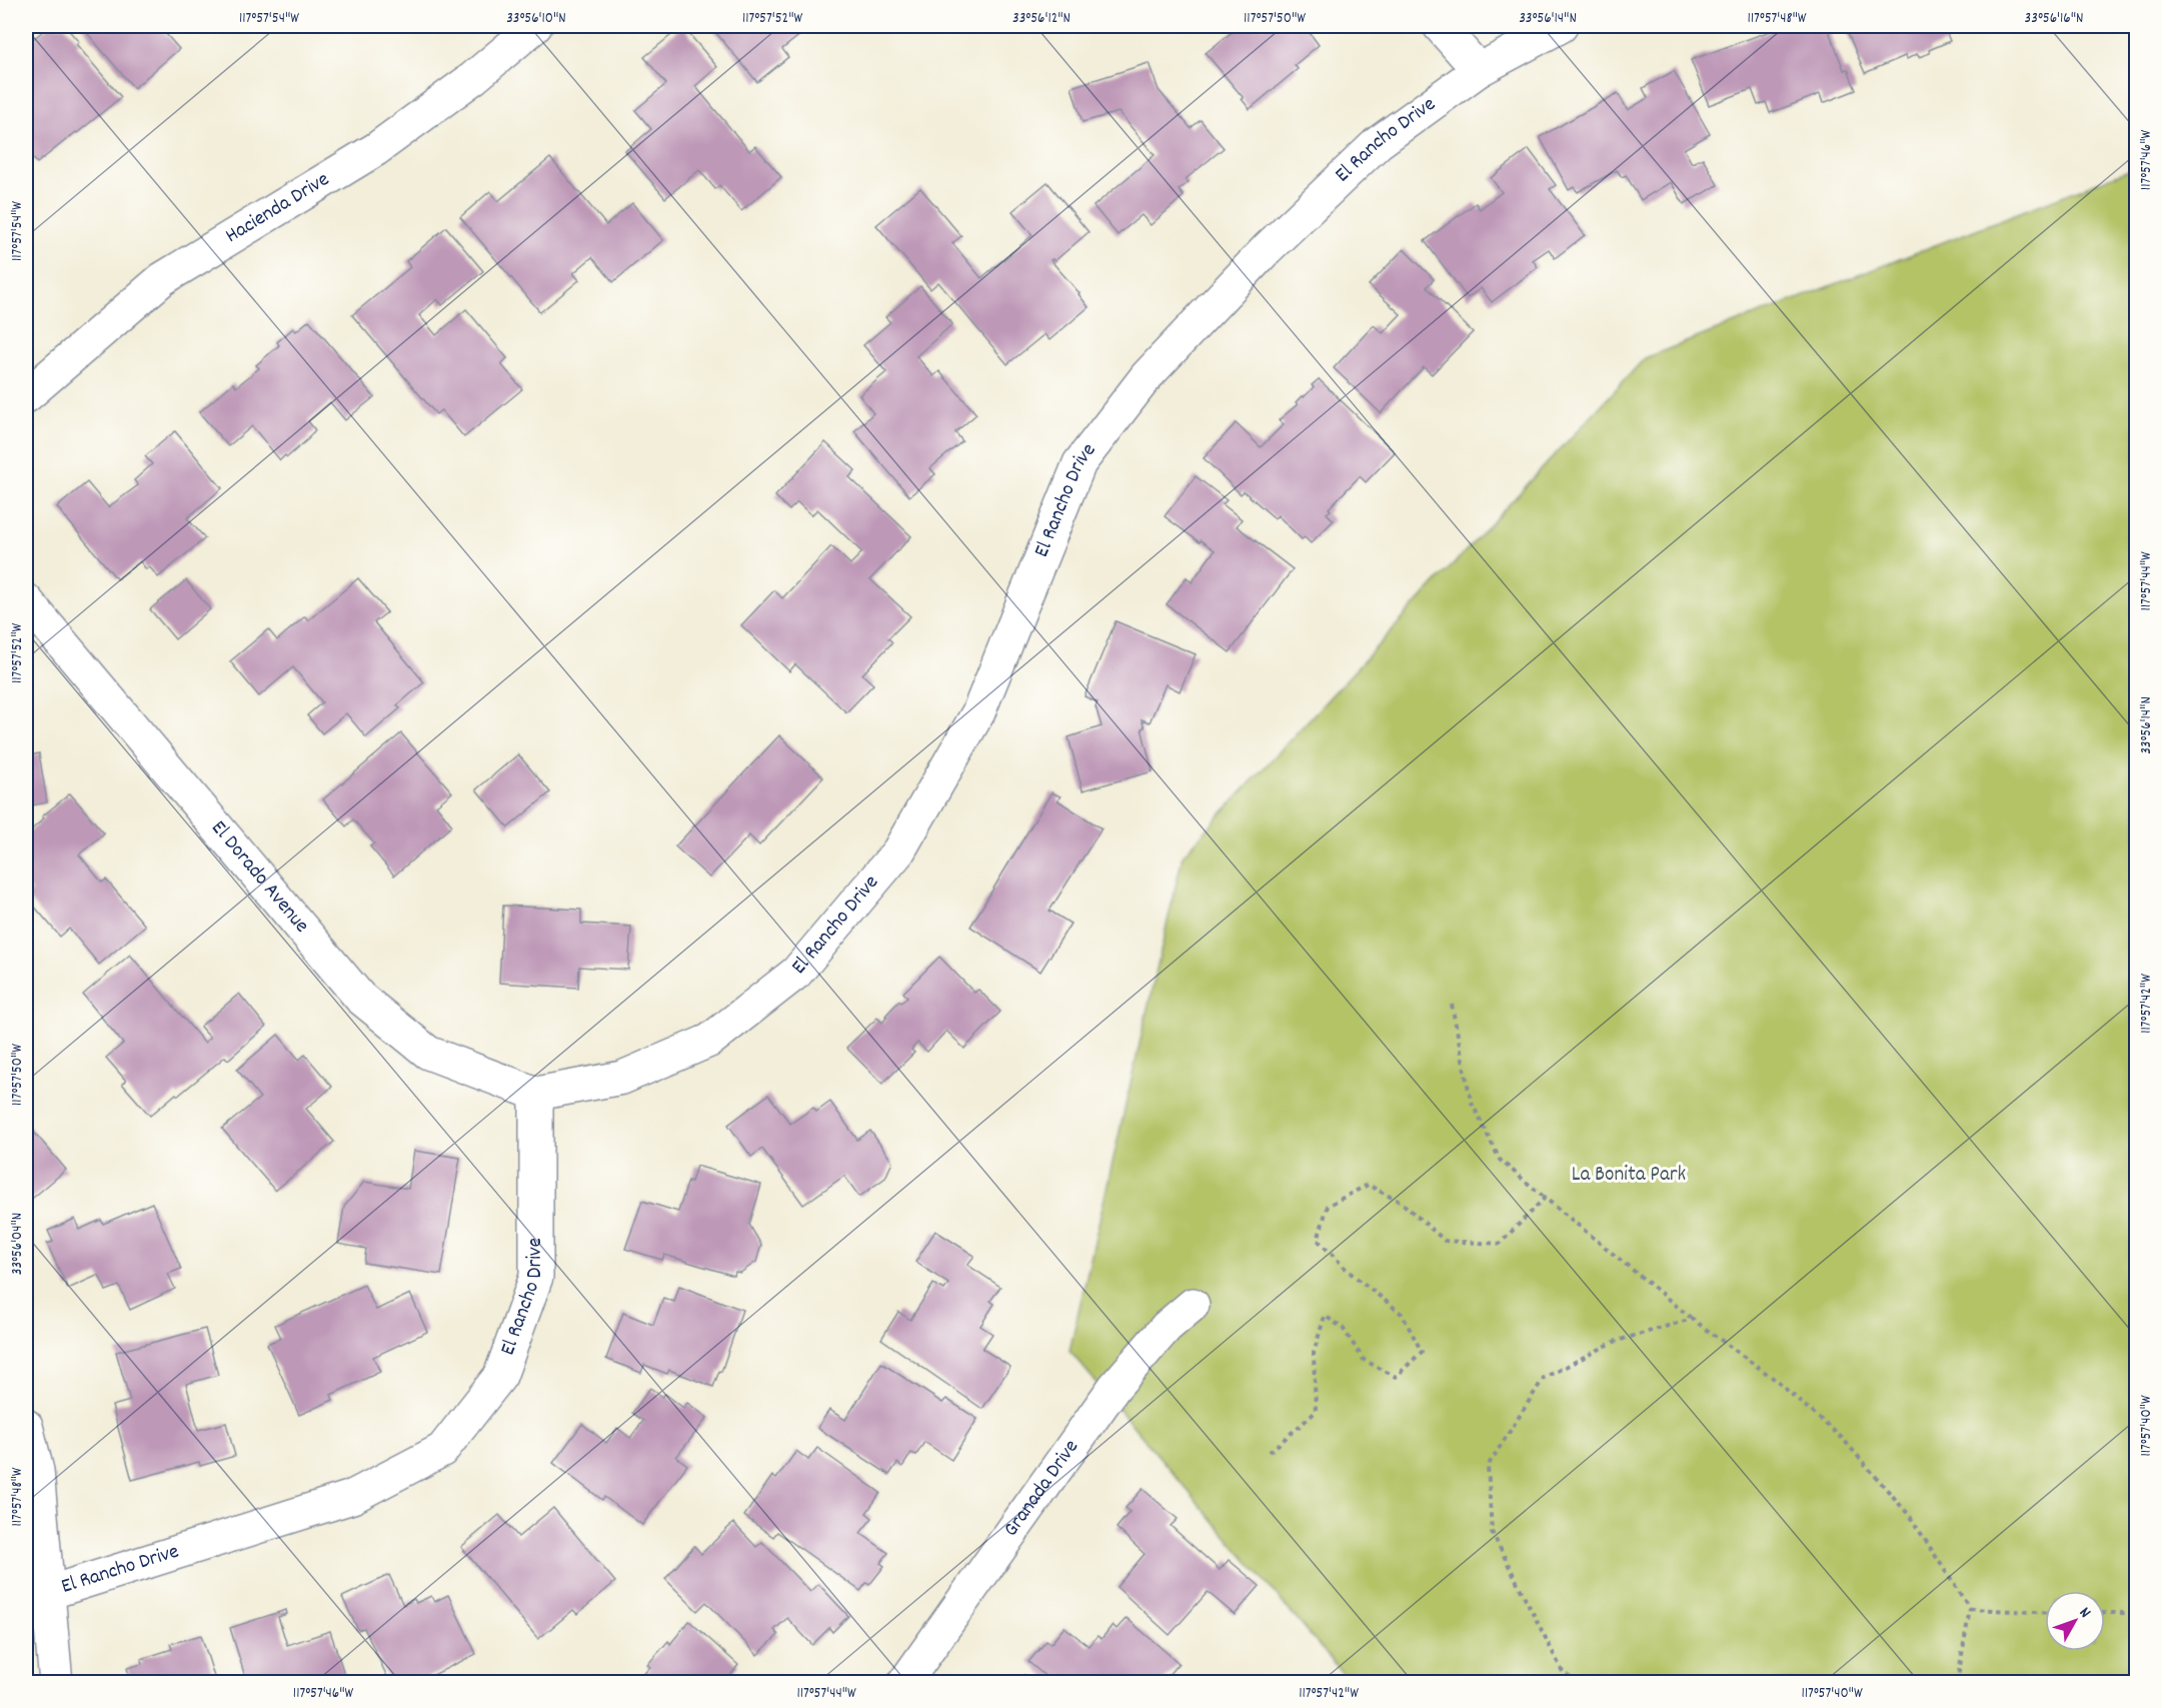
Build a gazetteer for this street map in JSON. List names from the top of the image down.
{
  "streets": {
    "street": [
      "El Rancho Drive",
      "Hacienda Drive",
      "El Dorado Avenue",
      "Granada Drive"
    ]
  },
  "crossings": [
    ["El Rancho Drive", "El Dorado Avenue"]
  ],
  "parks": ["La Bonita Park"],
  "north": "top right",
  "coordinates": [
    "117°57'54\"W",
    "33°56'10\"N",
    "117°57'52\"W",
    "33°56'12\"N",
    "117°57'50\"W",
    "33°56'14\"N",
    "117°57'48\"W",
    "33°56'16\"N",
    "117°57'46\"W",
    "117°57'44\"W",
    "117°57'42\"W",
    "33°56'04\"N",
    "117°57'40\"W"
  ]
}
